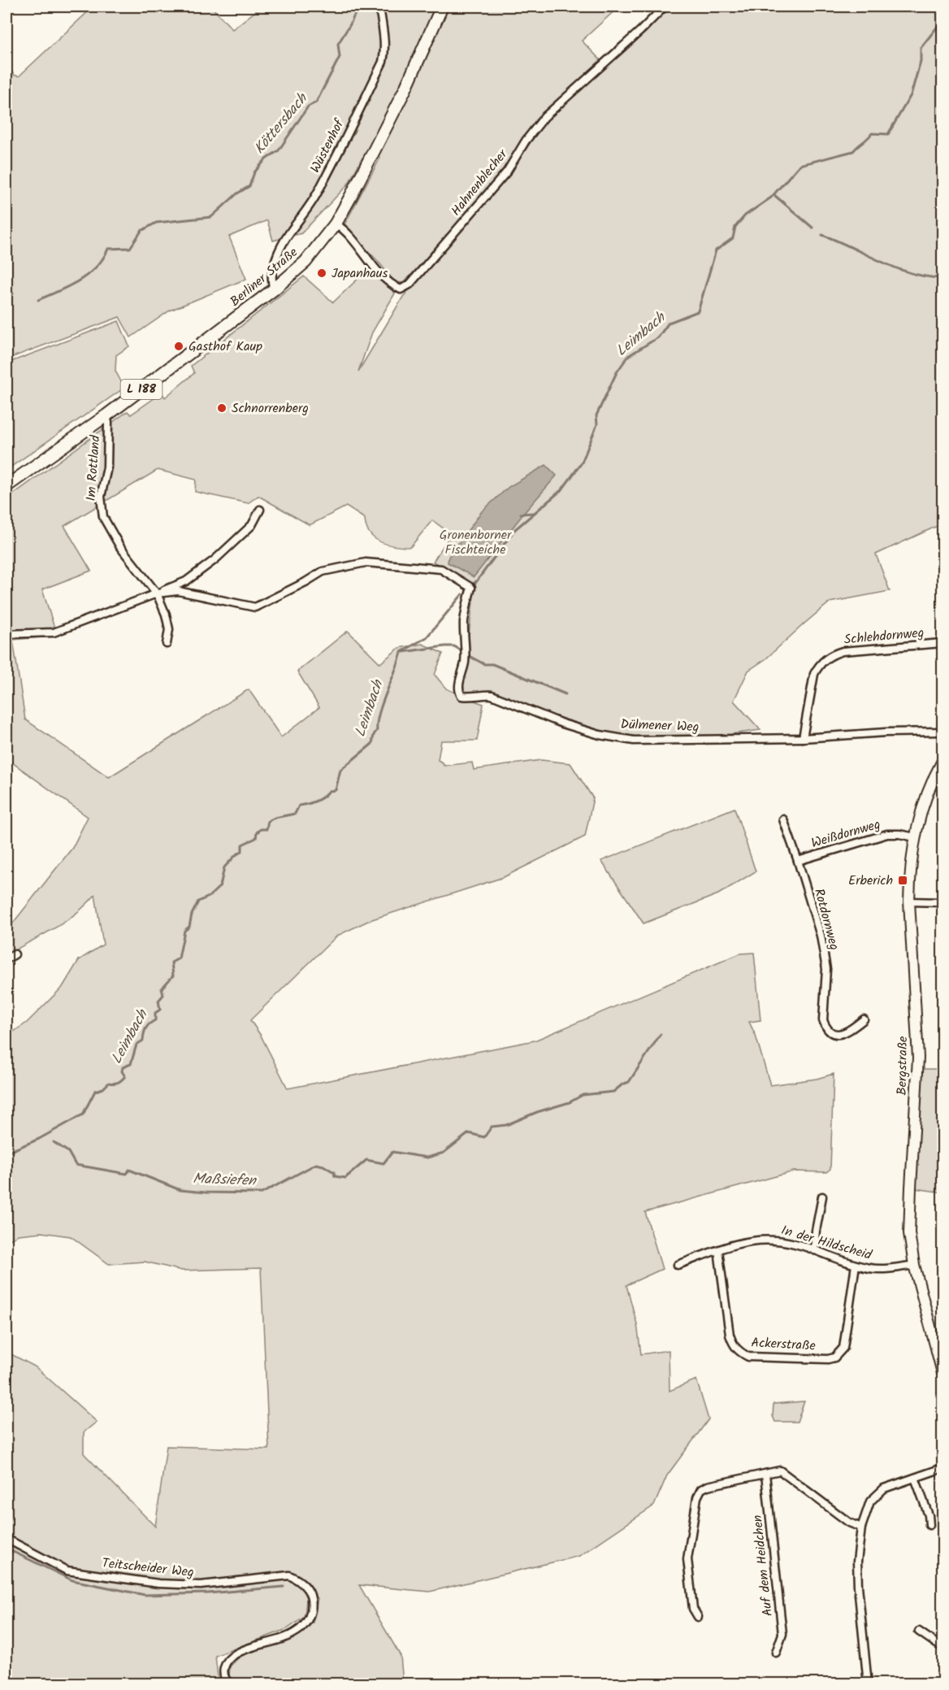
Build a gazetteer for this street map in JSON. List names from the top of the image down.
{
  "streets": {
    "main road": ["Berliner Straße", "L 188"],
    "street": [
      "Wüstenhof",
      "Hahnenblecher",
      "Im Rottland",
      "Schlehdornweg",
      "Dülmener Weg",
      "Weißdornweg",
      "Rotdornweg",
      "Bergstraße",
      "In der Hildscheid",
      "Ackerstraße",
      "Auf dem Heidchen",
      "Teitscheider Weg"
    ]
  },
  "crossings": [
    ["Wüstenhof", "Berliner Straße"],
    ["Hahnenblecher", "Berliner Straße"],
    ["Berliner Straße", "Im Rottland"],
    ["Im Rottland", "Dülmener Weg"],
    ["Schlehdornweg", "Dülmener Weg"],
    ["Weißdornweg", "Rotdornweg"],
    ["Weißdornweg", "Bergstraße"],
    ["Bergstraße", "In der Hildscheid"],
    ["In der Hildscheid", "Ackerstraße"]
  ],
  "water": ["Köttersbach", "Leimbach", "Maßsiefen"],
  "parks": ["Gronenborner Fischteiche"],
  "places": {
    "other": ["Japanhaus", "Gasthof Kaup", "Schnorrenberg"],
    "transit": ["Erberich"]
  }
}
